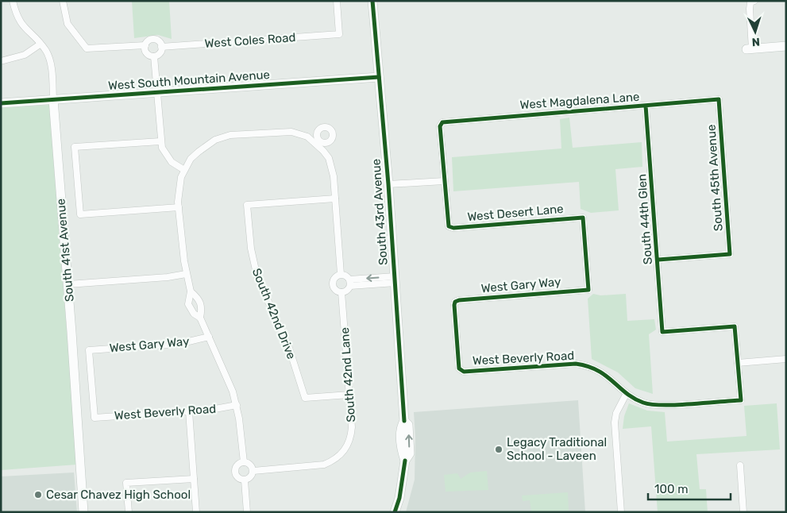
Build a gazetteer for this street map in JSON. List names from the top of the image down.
{
  "streets": {
    "street": [
      "West Coles Road",
      "West South Mountain Avenue",
      "West Magdalena Lane",
      "South 45th Avenue",
      "South 43rd Avenue",
      "West Desert Lane",
      "South 44th Glen",
      "South 41st Avenue",
      "West Gary Way",
      "South 42nd Drive",
      "West Beverly Road",
      "South 42nd Lane"
    ]
  },
  "crossings": [
    ["West South Mountain Avenue", "South 43rd Avenue"],
    ["West South Mountain Avenue", "South 41st Avenue"],
    ["West Magdalena Lane", "South 45th Avenue"],
    ["West Magdalena Lane", "West Desert Lane"],
    ["West Magdalena Lane", "South 44th Glen"],
    ["South 45th Avenue", "South 44th Glen"],
    ["West Desert Lane", "West Gary Way"],
    ["South 44th Glen", "West Beverly Road"],
    ["West Gary Way", "West Beverly Road"],
    ["South 42nd Drive", "South 42nd Lane"]
  ],
  "places": ["Legacy Traditional School - Laveen", "Cesar Chavez High School"],
  "scale_bar": "100 m",
  "north": "bottom"
}
